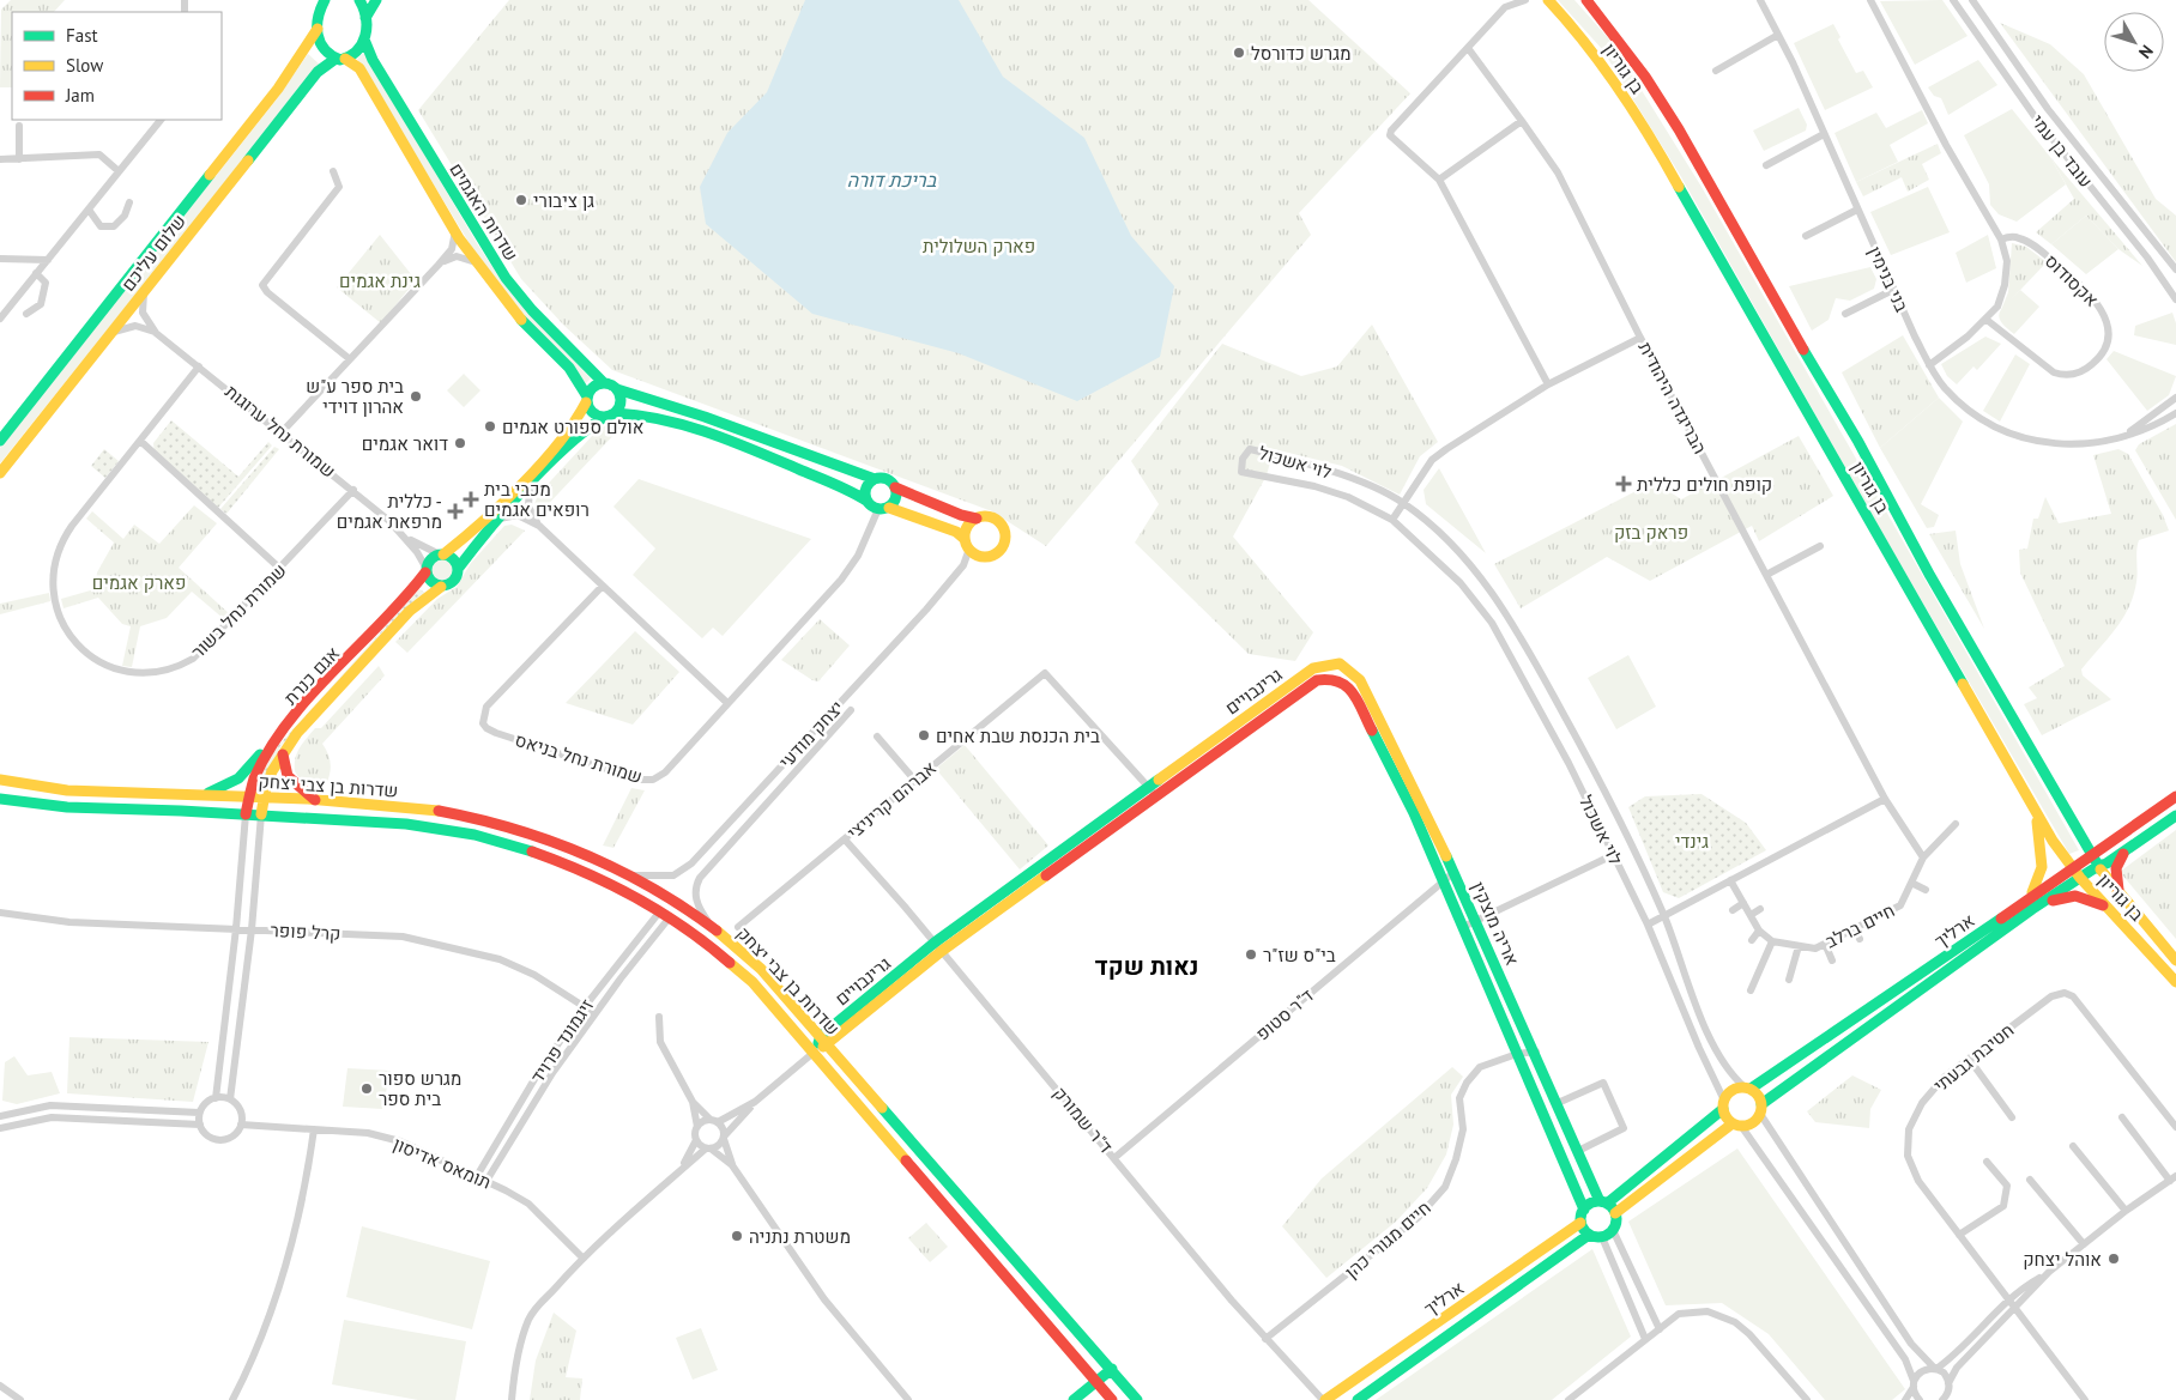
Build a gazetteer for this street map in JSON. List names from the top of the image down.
{
  "streets": {
    "street": [
      "בן גוריון",
      "עובד בן עמי",
      "שדרות האגמים",
      "שלום עליכם",
      "בני בנימין",
      "אקסודוס",
      "הבריגדה היהודית",
      "שמורת נחל ערוגות",
      "לוי אשכול",
      "שמורת נחל בשור",
      "אגם כנרת",
      "גרינבויים",
      "יצחק מודעי",
      "שמורת נחל בניאס",
      "שדרות בן צבי יצחק",
      "אברהם קריניצי",
      "אריה מוצקין",
      "חיים ברלב",
      "ארליך",
      "קרל פופר",
      "ד\"ר סטופ",
      "זיגמונד פרויד",
      "חטיבת גבעתי",
      "ד\"ר שמורק",
      "תומאס אדיסון",
      "חיים מגורי כהן"
    ]
  },
  "crossings": [
    ["בן גוריון", "ארליך"],
    ["שדרות האגמים", "שלום עליכם"],
    ["שלום עליכם", "שמורת נחל ערוגות"],
    ["שמורת נחל ערוגות", "שמורת נחל בשור"],
    ["שמורת נחל ערוגות", "אגם כנרת"],
    ["לוי אשכול", "ארליך"],
    ["אגם כנרת", "שדרות בן צבי יצחק"],
    ["גרינבויים", "שדרות בן צבי יצחק"],
    ["גרינבויים", "אברהם קריניצי"],
    ["גרינבויים", "אריה מוצקין"],
    ["גרינבויים", "ד\"ר שמורק"],
    ["יצחק מודעי", "שדרות בן צבי יצחק"],
    ["שדרות בן צבי יצחק", "זיגמונד פרויד"],
    ["אברהם קריניצי", "ד\"ר שמורק"],
    ["אריה מוצקין", "ארליך"],
    ["אריה מוצקין", "ד\"ר סטופ"],
    ["אריה מוצקין", "חיים מגורי כהן"],
    ["ארליך", "ד\"ר שמורק"],
    ["קרל פופר", "זיגמונד פרויד"],
    ["ד\"ר סטופ", "ד\"ר שמורק"],
    ["זיגמונד פרויד", "תומאס אדיסון"],
    ["ד\"ר שמורק", "חיים מגורי כהן"]
  ],
  "districts": ["נאות שקד"],
  "water": ["בריכת דורה"],
  "parks": [
    "פארק השלולית",
    "גינת אגמים",
    "פראק בזק",
    "פארק אגמים",
    "גינדי"
  ],
  "places": {
    "other": [
      "מגרש כדורסל",
      "גן ציבורי",
      "בית ספר ע\"ש אהרון דוידי",
      "אולם ספורט אגמים",
      "דואר אגמים",
      "בית הכנסת שבת אחים",
      "בי\"ס שז\"ר",
      "מגרש ספור בית ספר",
      "משטרת נתניה",
      "אוהל יצחק"
    ],
    "health": ["קופת חולים כללית", "מכבי בית רופאים אגמים", "כללית - מרפאת אגמים"]
  },
  "legend": ["Fast", "Slow", "Jam"],
  "north": "bottom right"
}
